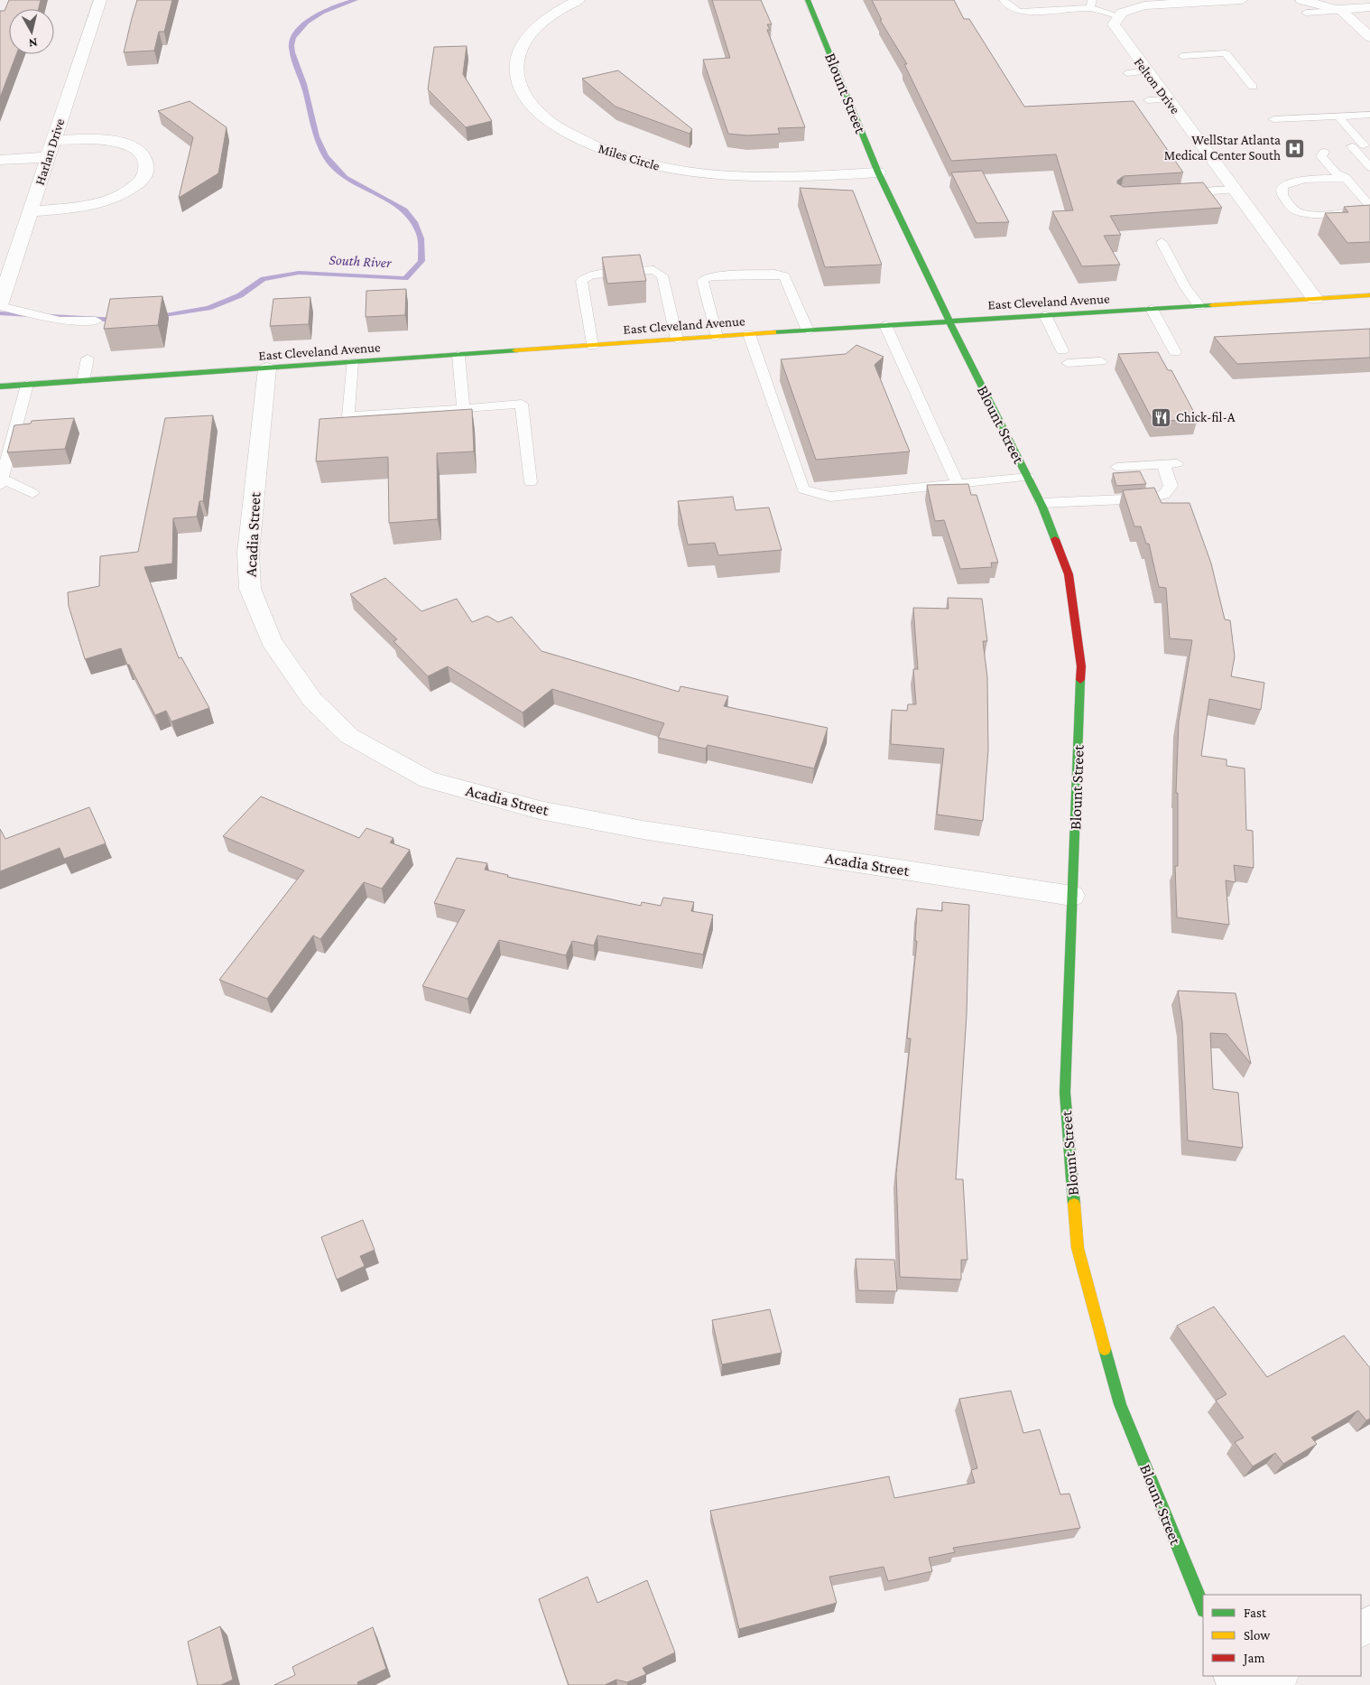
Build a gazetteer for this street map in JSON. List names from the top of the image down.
{
  "streets": {
    "street": [
      "Felton Drive",
      "Blount Street",
      "Harlan Drive",
      "Miles Circle",
      "East Cleveland Avenue",
      "Acadia Street"
    ]
  },
  "crossings": [
    ["Felton Drive", "East Cleveland Avenue"],
    ["Blount Street", "Miles Circle"],
    ["Blount Street", "East Cleveland Avenue"],
    ["Blount Street", "Acadia Street"],
    ["East Cleveland Avenue", "Acadia Street"]
  ],
  "water": ["South River"],
  "places": {
    "hospital": ["WellStar Atlanta Medical Center South"],
    "restaurant": ["Chick-fil-A"]
  },
  "legend": ["Fast", "Slow", "Jam"],
  "north": "bottom"
}
